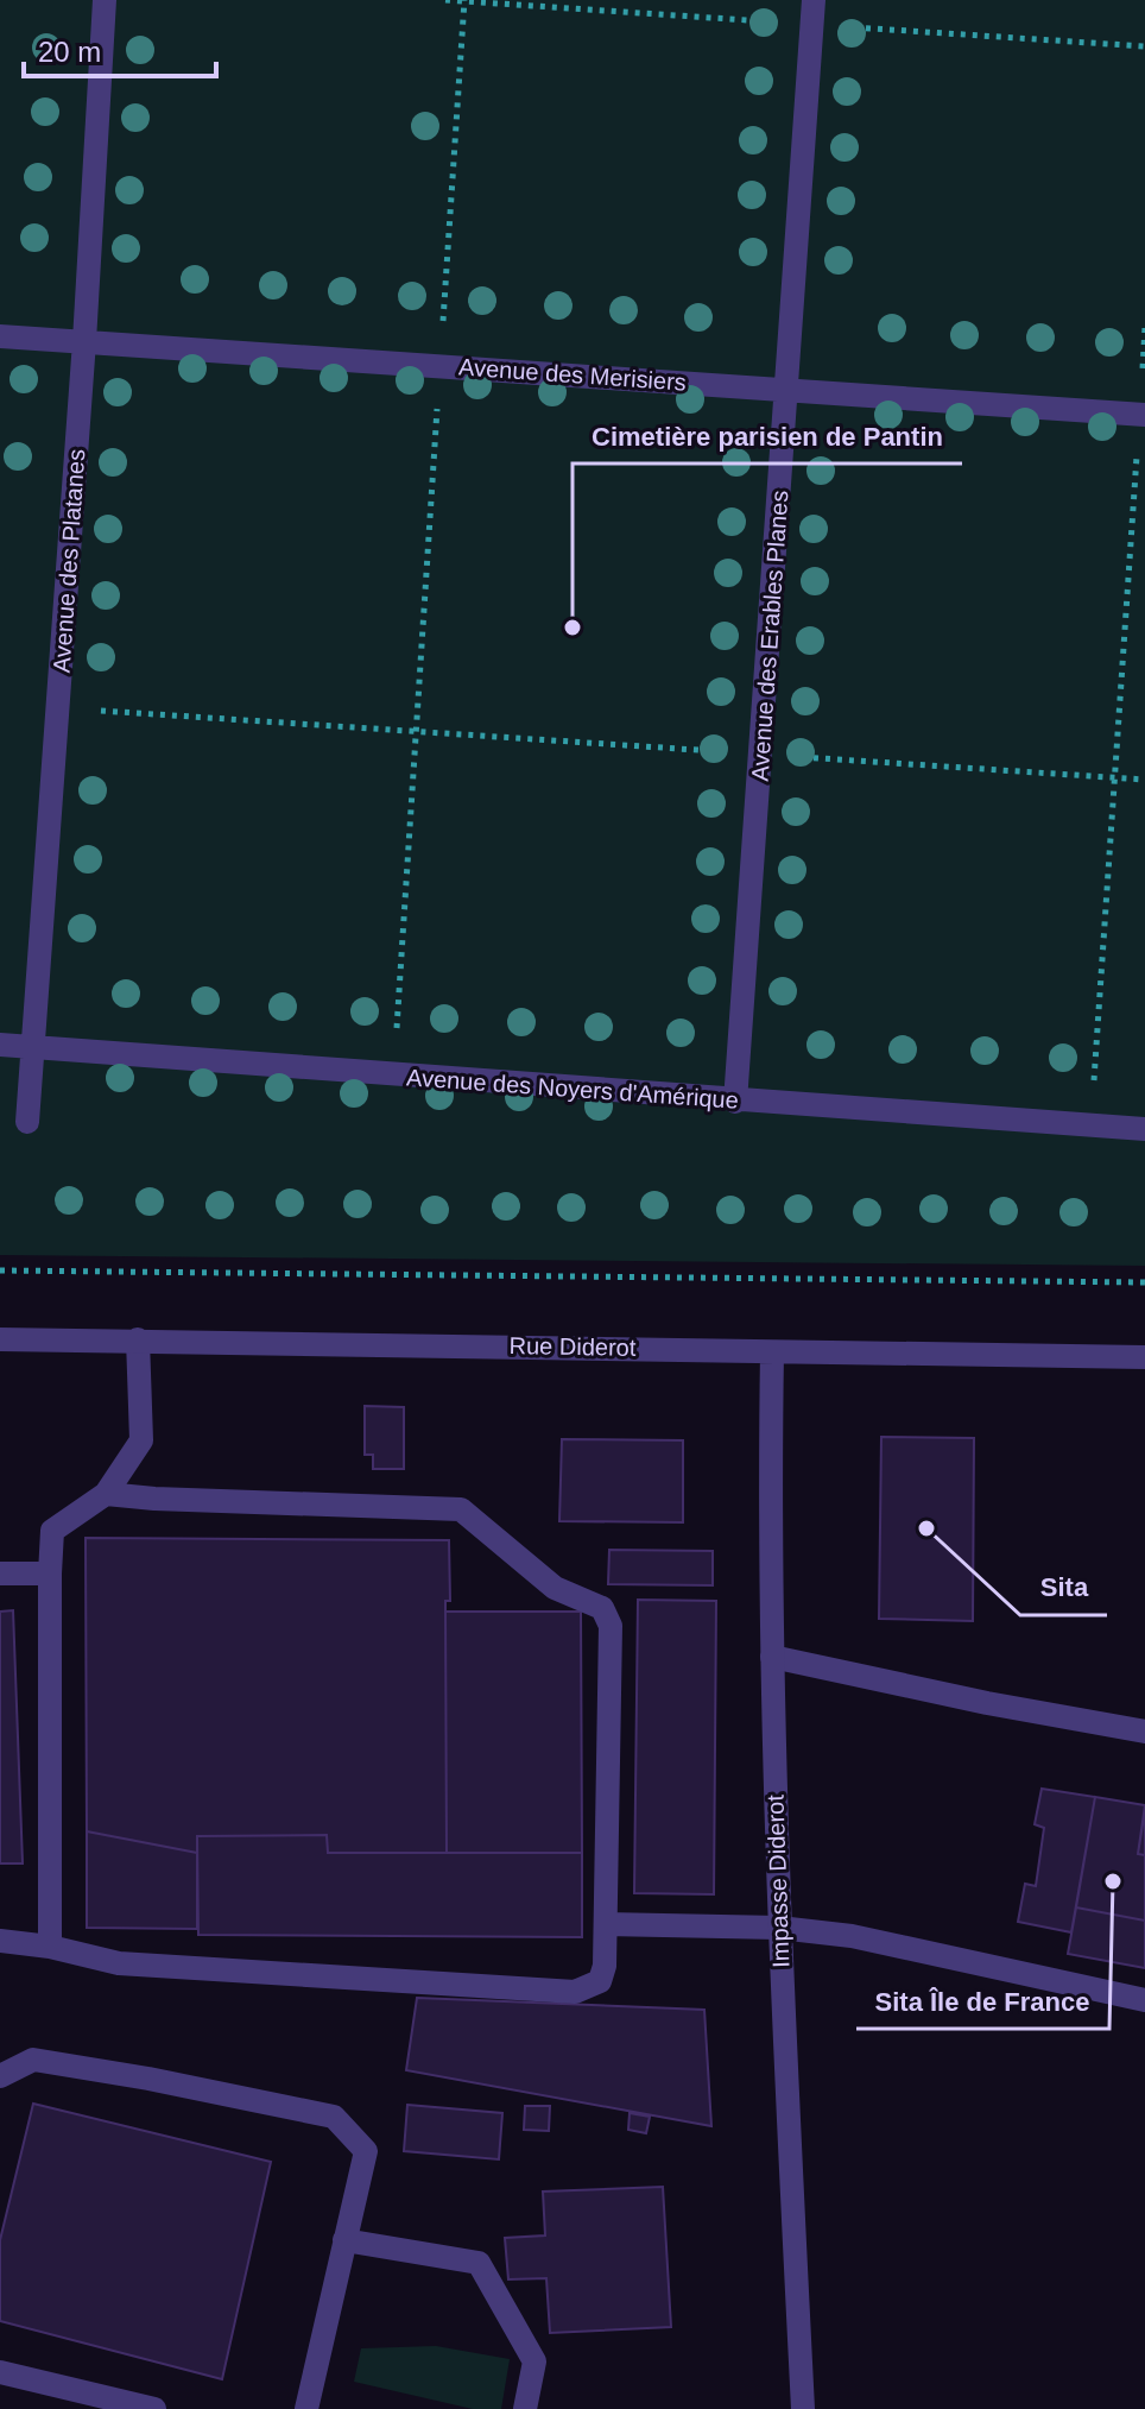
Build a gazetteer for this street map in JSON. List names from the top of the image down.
{
  "streets": {
    "street": [
      "Avenue des Merisiers",
      "Avenue des Platanes",
      "Avenue des Erables Planes",
      "Avenue des Noyers d'Amérique",
      "Rue Diderot",
      "Impasse Diderot"
    ]
  },
  "crossings": [
    ["Avenue des Merisiers", "Avenue des Platanes"],
    ["Avenue des Merisiers", "Avenue des Erables Planes"],
    ["Avenue des Platanes", "Avenue des Noyers d'Amérique"],
    ["Avenue des Erables Planes", "Avenue des Noyers d'Amérique"],
    ["Rue Diderot", "Impasse Diderot"]
  ],
  "places": ["Cimetière parisien de Pantin", "Sita", "Sita Île de France"],
  "scale_bar": "20 m"
}
